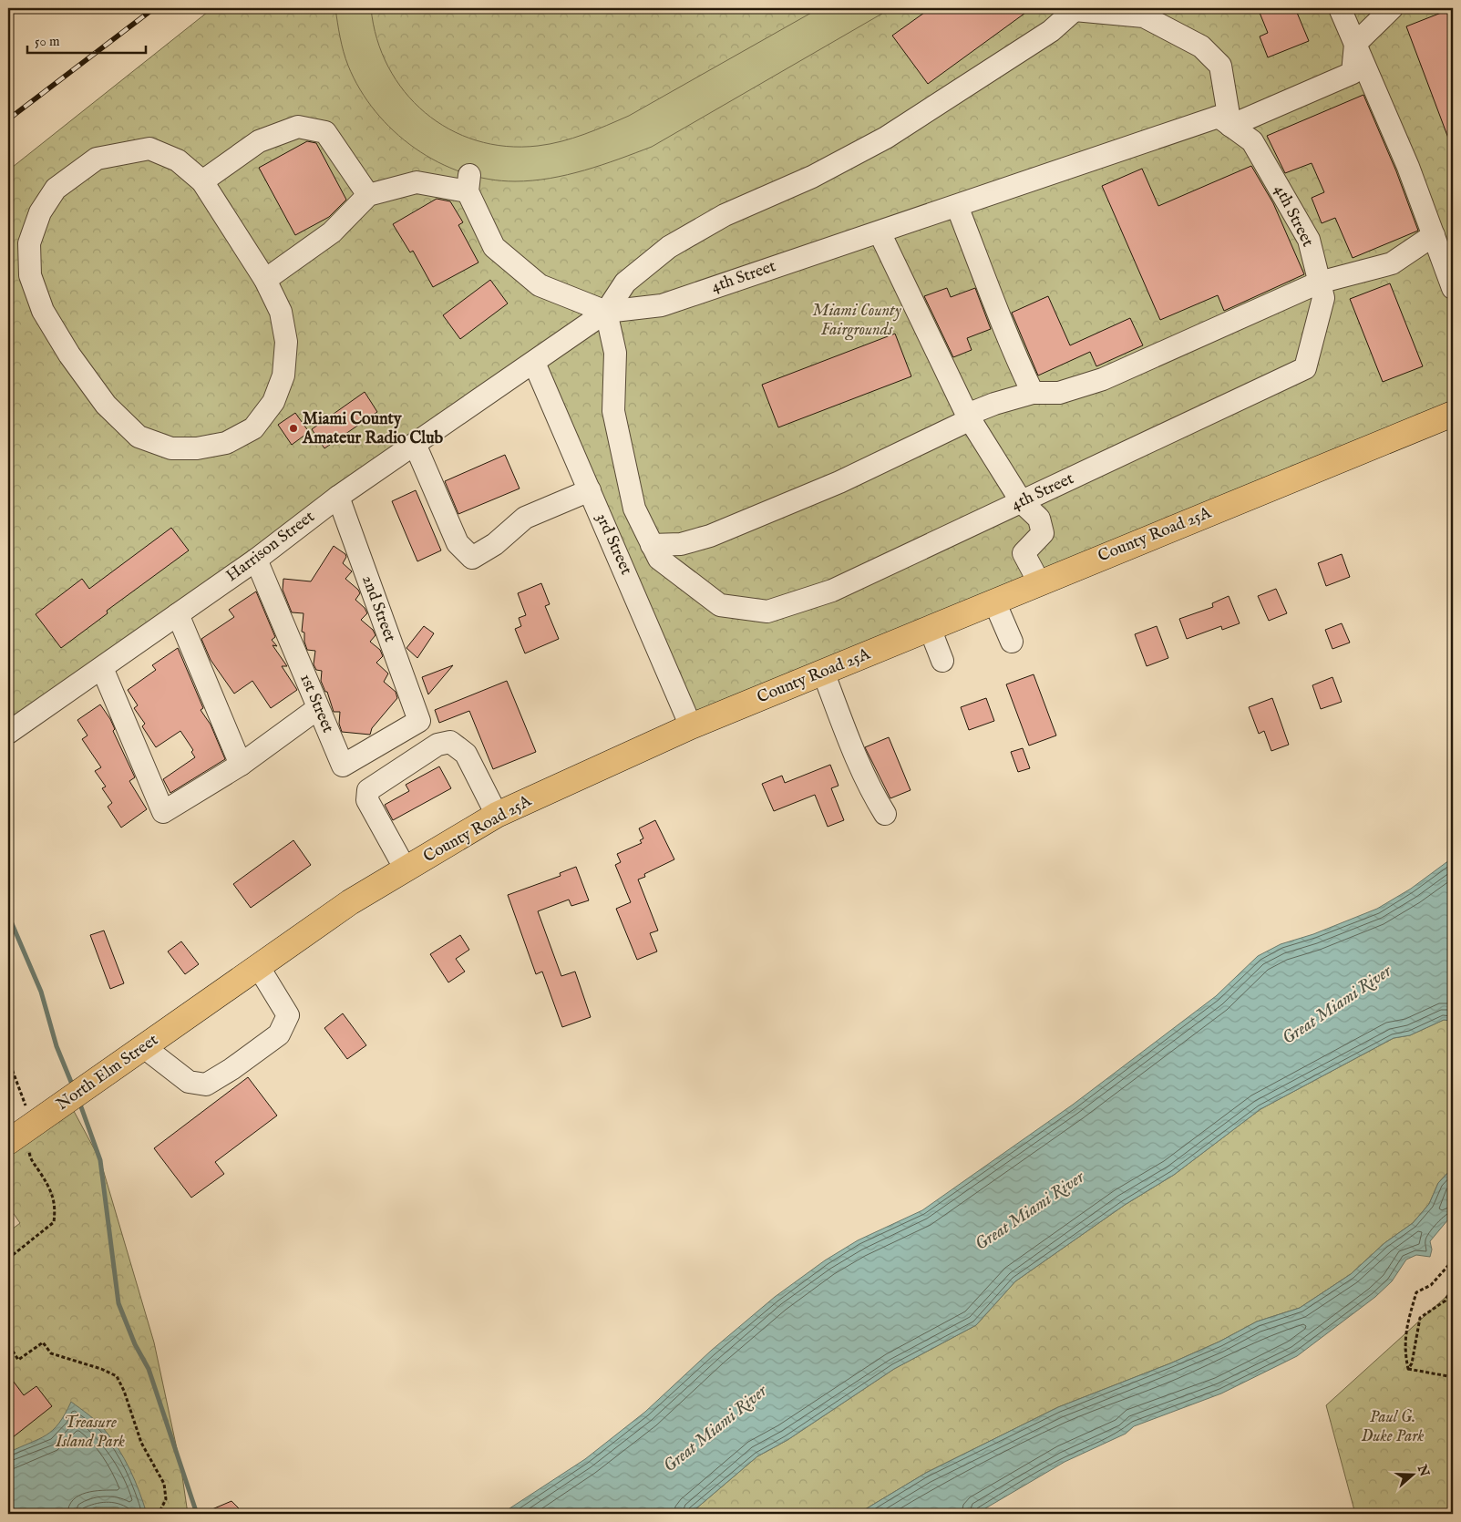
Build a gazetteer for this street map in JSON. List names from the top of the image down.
{
  "streets": {
    "main road": ["County Road 25A", "North Elm Street"],
    "street": [
      "4th Street",
      "3rd Street",
      "Harrison Street",
      "2nd Street",
      "1st Street"
    ]
  },
  "crossings": [
    ["4th Street", "Harrison Street"],
    ["County Road 25A", "3rd Street"],
    ["County Road 25A", "North Elm Street"],
    ["3rd Street", "Harrison Street"],
    ["Harrison Street", "2nd Street"],
    ["Harrison Street", "1st Street"],
    ["2nd Street", "1st Street"]
  ],
  "water": ["Great Miami River"],
  "parks": ["Miami County Fairgrounds", "Paul G. Duke Park", "Treasure Island Park"],
  "places": ["Miami County Amateur Radio Club"],
  "scale_bar": "50 m",
  "north": "right"
}
